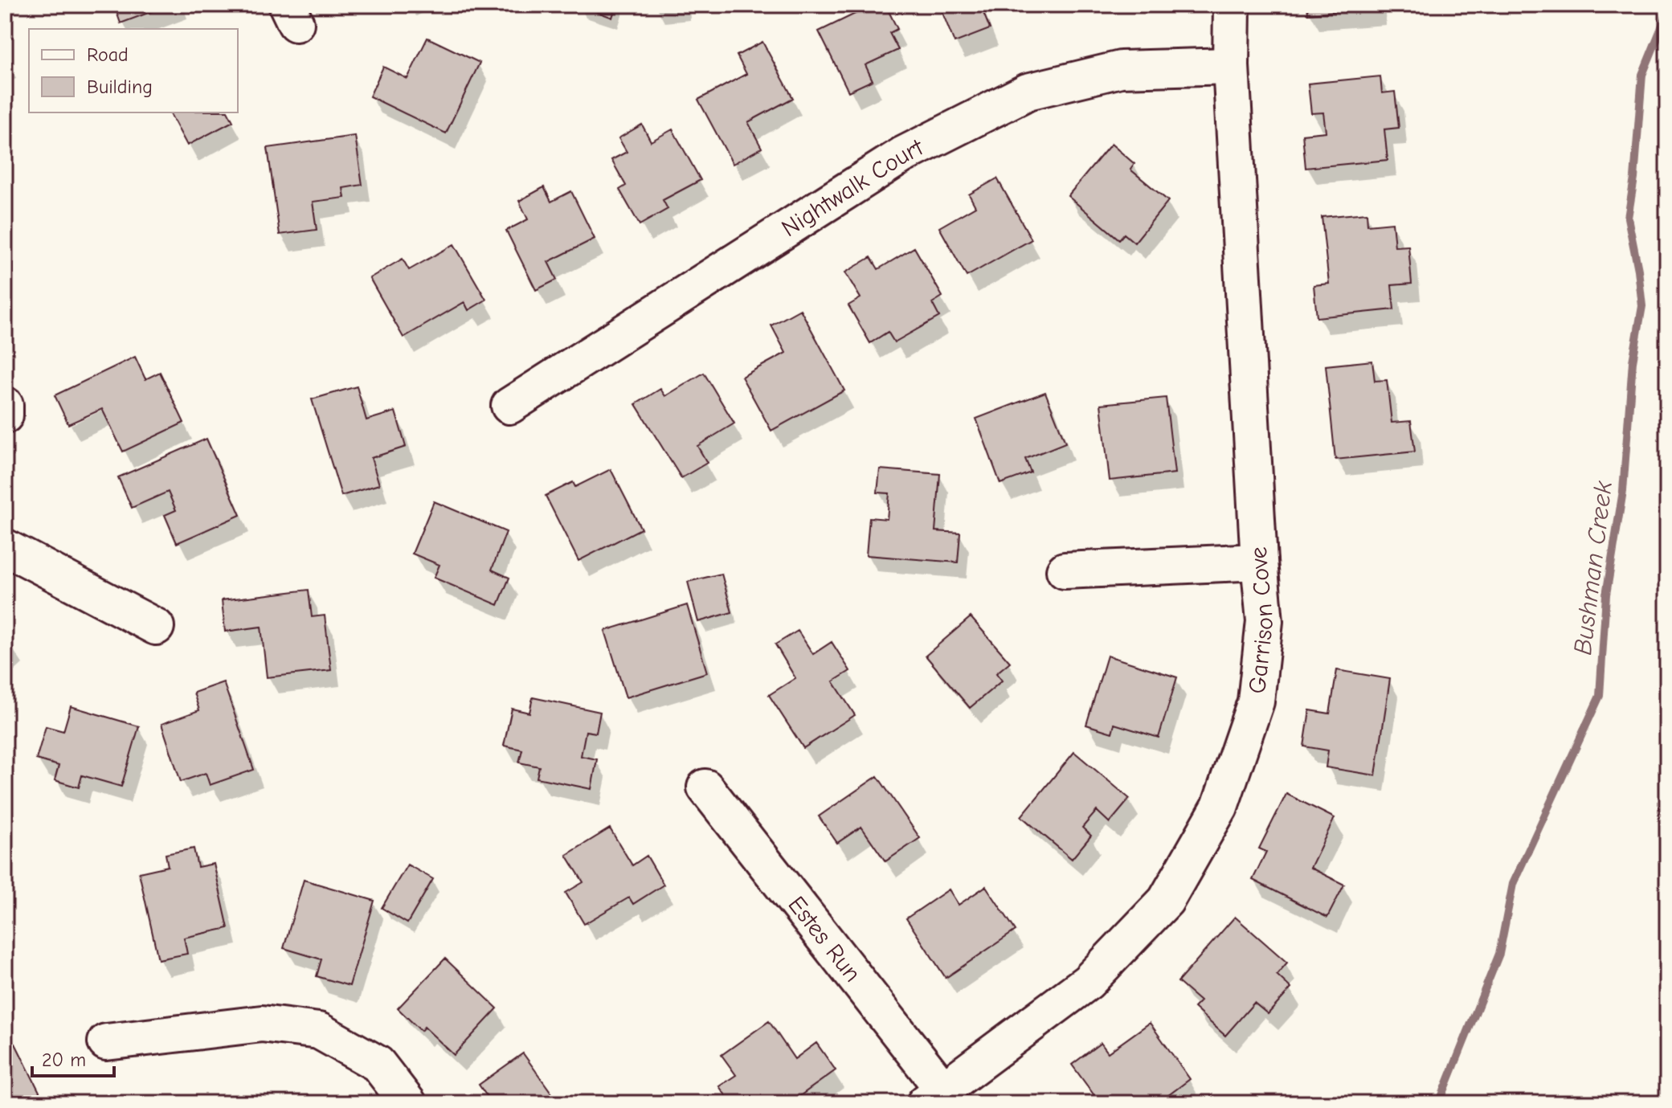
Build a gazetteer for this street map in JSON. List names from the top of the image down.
{
  "streets": {
    "street": ["Nightwalk Court", "Garrison Cove", "Estes Run"]
  },
  "crossings": [
    ["Nightwalk Court", "Garrison Cove"],
    ["Garrison Cove", "Estes Run"]
  ],
  "water": ["Bushman Creek"],
  "legend": ["Road", "Building"],
  "scale_bar": "20 m"
}
